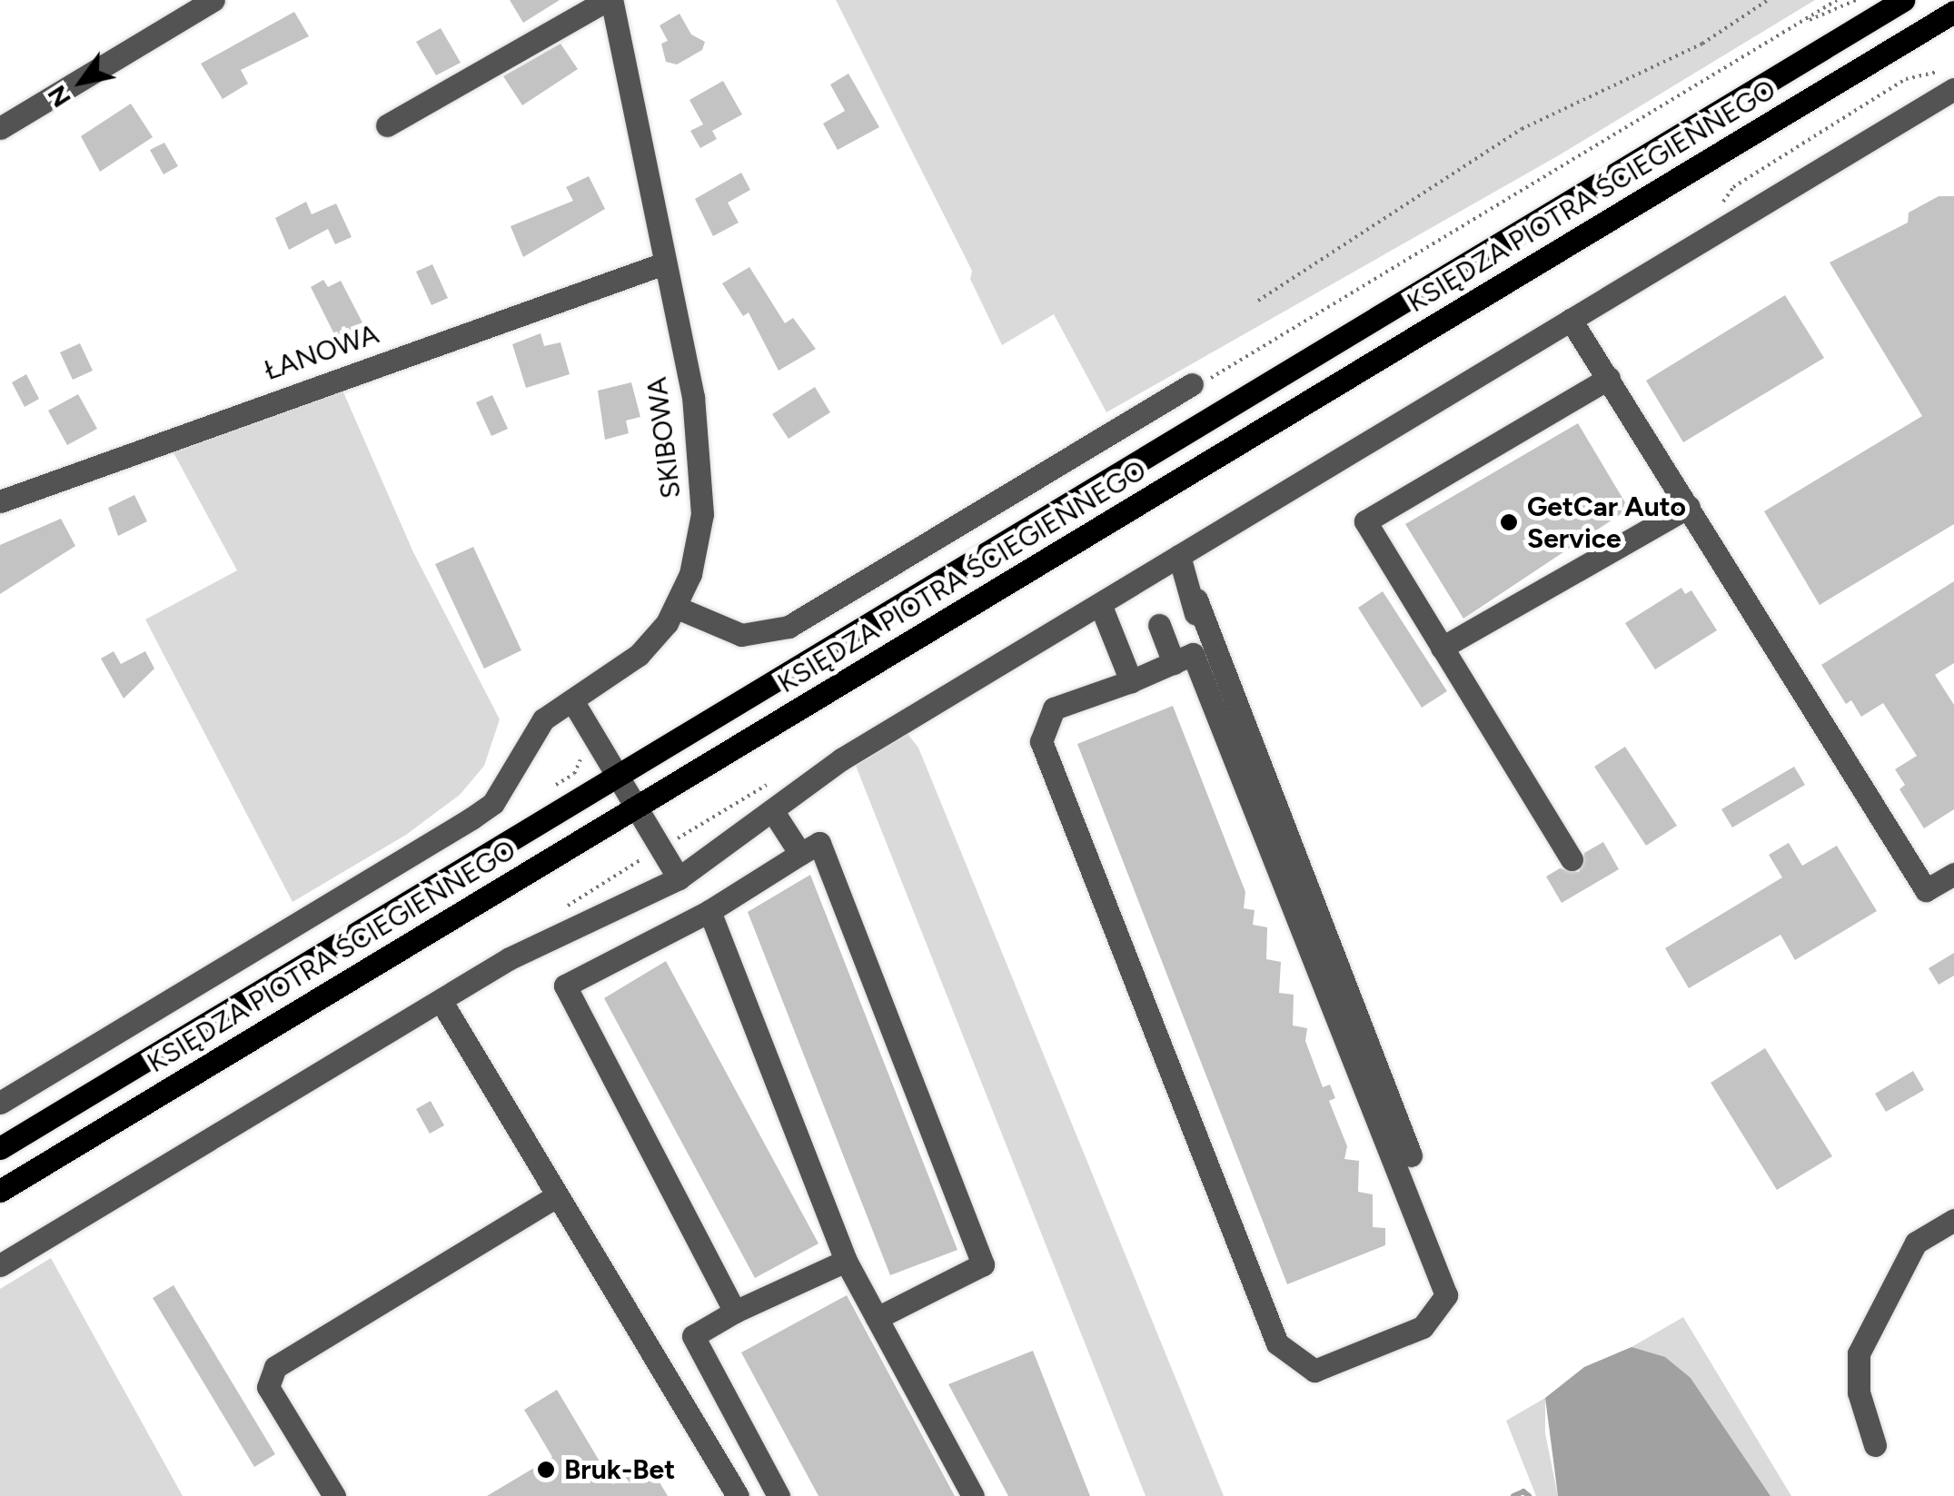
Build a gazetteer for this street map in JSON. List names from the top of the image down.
{
  "streets": {
    "main road": ["KSIĘDZA PIOTRA ŚCIEGIENNEGO"],
    "street": ["ŁANOWA", "SKIBOWA"]
  },
  "crossings": [
    ["ŁANOWA", "SKIBOWA"]
  ],
  "places": ["GetCar Auto Service", "Bruk-Bet"],
  "north": "bottom left"
}
